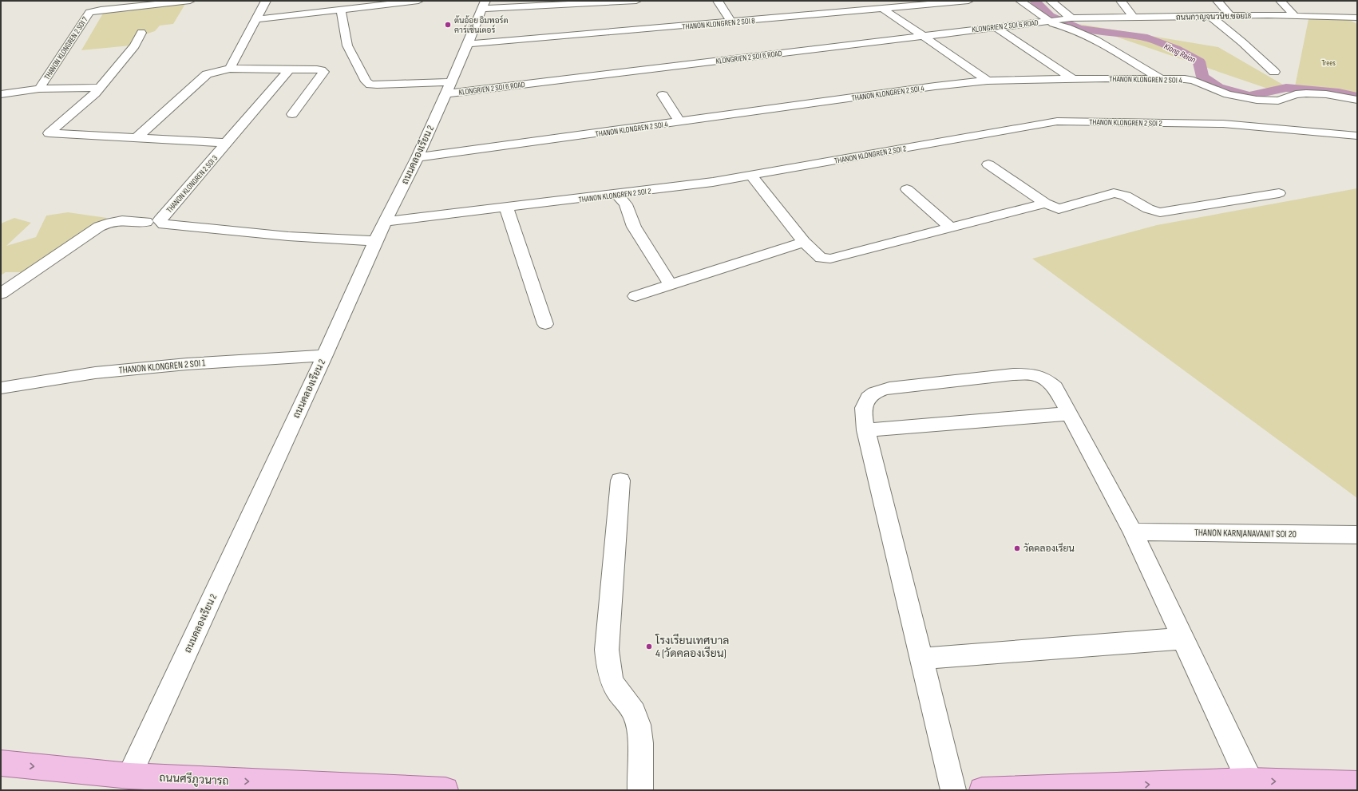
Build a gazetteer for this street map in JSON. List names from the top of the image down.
{
  "streets": {
    "main road": ["ถนนศรีภูวนารถ"],
    "street": [
      "ถนนกาญจนวนิช ซอย18",
      "THANON KLONGREN 2 SOI 8",
      "KLONGRIEN 2 SOI 6 ROAD",
      "THANON KLONGREN 2 SOI 7",
      "THANON KLONGREN 2 SOI 4",
      "THANON KLONGREN 2 SOI 2",
      "ถนนคลองเรียน 2",
      "THANON KLONGREN 2 SOI 3",
      "THANON KLONGREN 2 SOI 1",
      "THANON KARNJANAVANIT SOI 20"
    ]
  },
  "crossings": [
    ["ถนนกาญจนวนิช ซอย18", "KLONGRIEN 2 SOI 6 ROAD"],
    ["THANON KLONGREN 2 SOI 8", "ถนนคลองเรียน 2"],
    ["KLONGRIEN 2 SOI 6 ROAD", "ถนนคลองเรียน 2"],
    ["THANON KLONGREN 2 SOI 4", "ถนนคลองเรียน 2"],
    ["THANON KLONGREN 2 SOI 2", "ถนนคลองเรียน 2"],
    ["ถนนคลองเรียน 2", "THANON KLONGREN 2 SOI 3"],
    ["ถนนคลองเรียน 2", "THANON KLONGREN 2 SOI 1"],
    ["ถนนคลองเรียน 2", "ถนนศรีภูวนารถ"]
  ],
  "one_way": ["ถนนศรีภูวนารถ"],
  "water": ["Klong Reian"],
  "parks": ["Trees"],
  "places": ["ต้นอ้อย อิมพอร์ต คาร์เซ็นเตอร์", "วัดคลองเรียน", "โรงเรียนเทศบาล 4 (วัดคลองเรียน)"]
}
